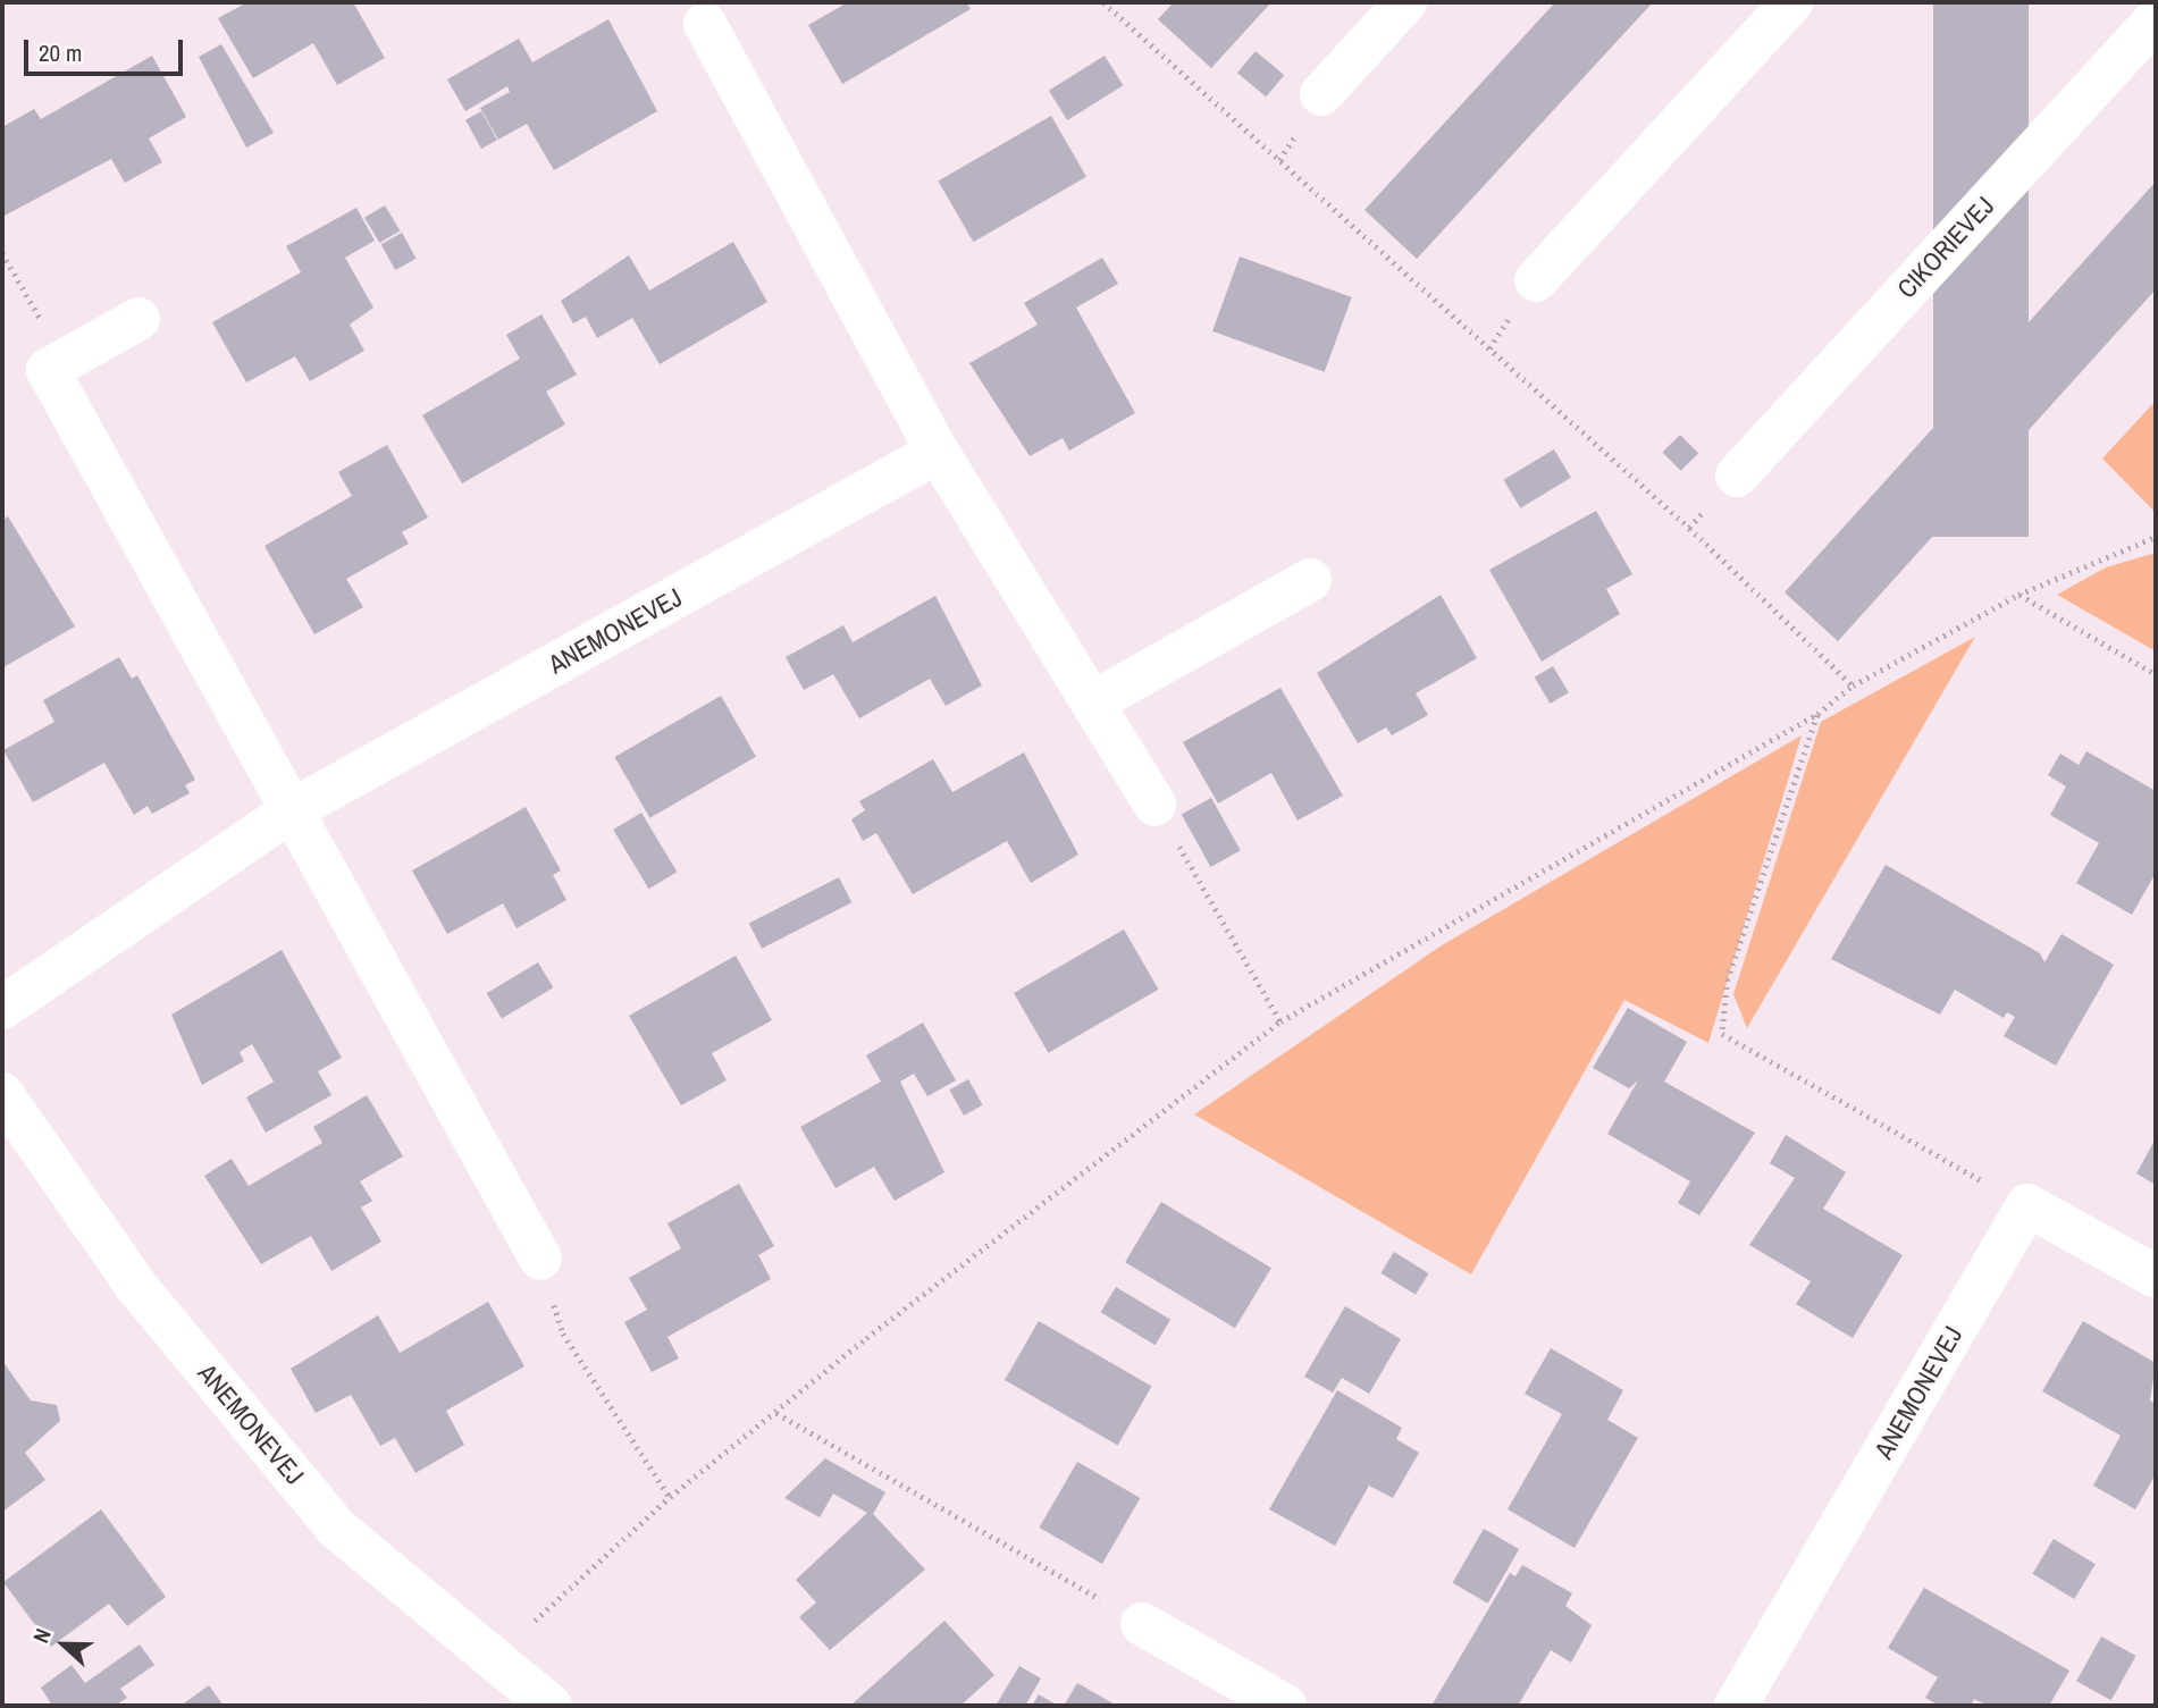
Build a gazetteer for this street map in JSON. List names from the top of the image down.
{
  "streets": {
    "street": ["CIKORIEVEJ", "ANEMONEVEJ"]
  },
  "scale_bar": "20 m",
  "north": "left"
}
